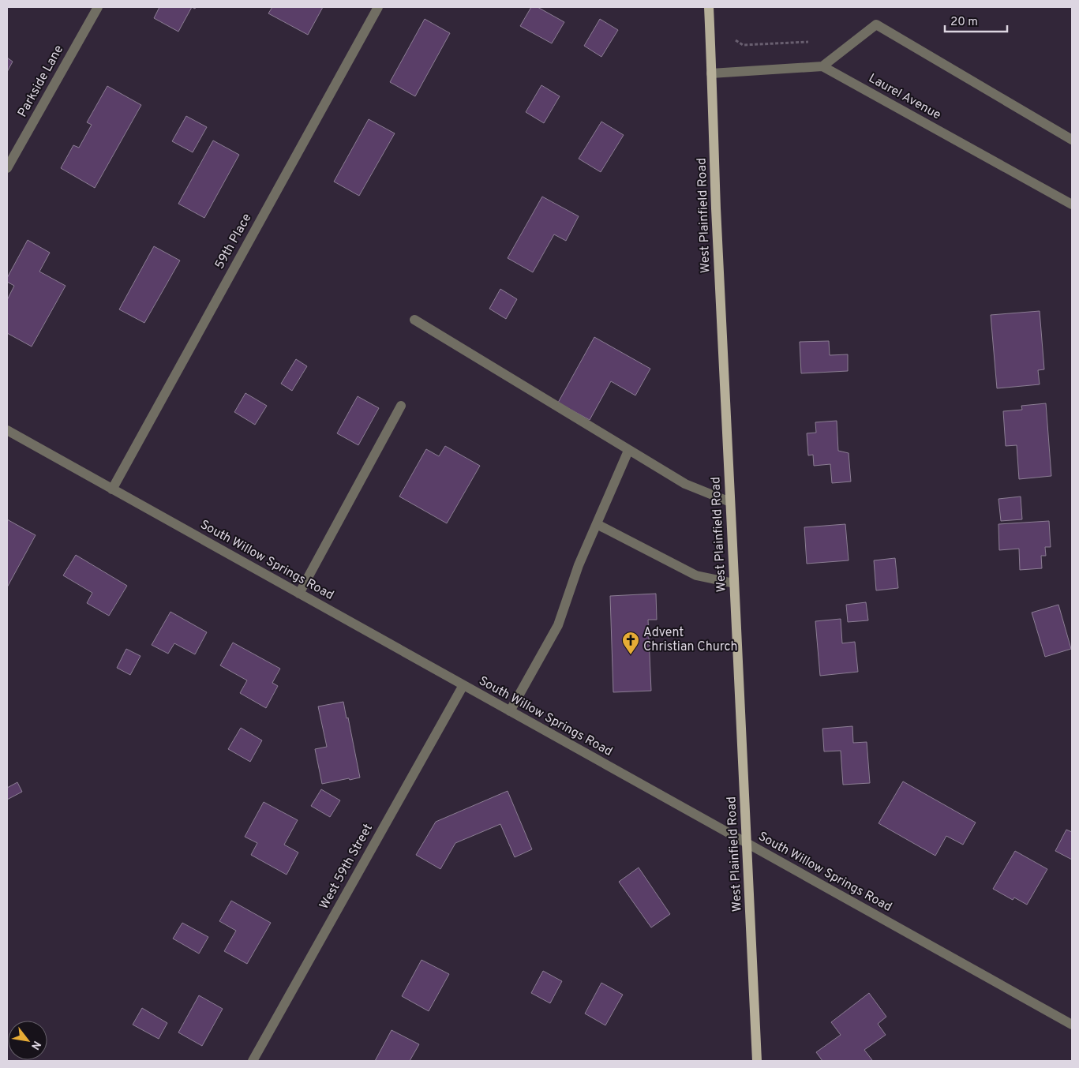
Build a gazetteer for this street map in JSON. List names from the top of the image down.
{
  "streets": {
    "main road": ["West Plainfield Road"],
    "street": [
      "Parkside Lane",
      "Laurel Avenue",
      "59th Place",
      "South Willow Springs Road",
      "West 59th Street"
    ]
  },
  "crossings": [
    ["West Plainfield Road", "South Willow Springs Road"],
    ["59th Place", "South Willow Springs Road"],
    ["South Willow Springs Road", "West 59th Street"]
  ],
  "places": {
    "church": ["Advent Christian Church"]
  },
  "scale_bar": "20 m",
  "north": "bottom right"
}
